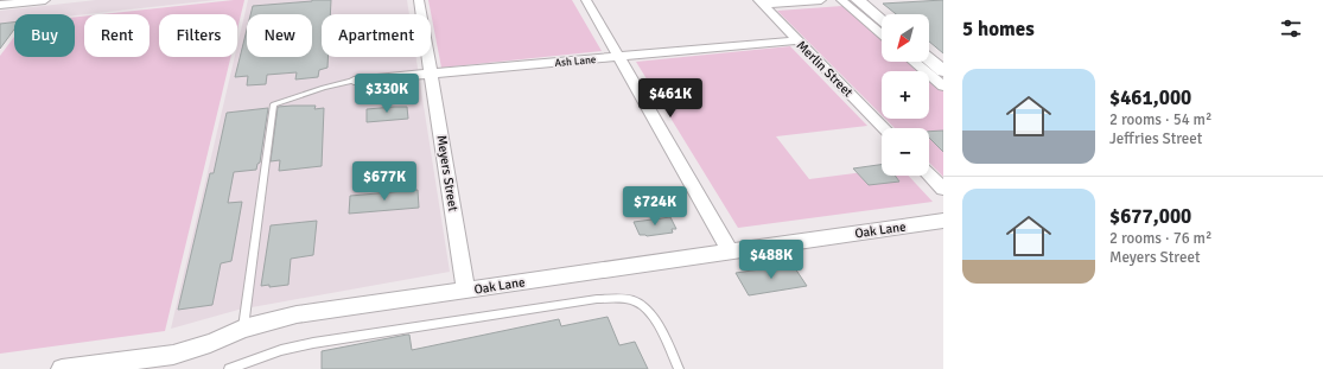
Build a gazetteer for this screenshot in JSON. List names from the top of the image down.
{
  "streets": {
    "street": [
      "Ash Lane",
      "Merlin Street",
      "Meyers Street",
      "Oak Lane"
    ]
  },
  "crossings": [
    ["Ash Lane", "Merlin Street"],
    ["Ash Lane", "Meyers Street"],
    ["Meyers Street", "Oak Lane"]
  ],
  "north": "bottom left",
  "page": {
    "heading": "5 homes",
    "map_buttons": ["+", "−"],
    "chip": [
      "Buy",
      "Rent",
      "Filters",
      "New",
      "Apartment"
    ],
    "list": [
      {
        "name": "$461,000",
        "note": "2 rooms · 54 m² · Jeffries Street"
      },
      {
        "name": "$677,000",
        "note": "2 rooms · 76 m² · Meyers Street"
      }
    ],
    "price": [
      "$330K",
      "$461K",
      "$677K",
      "$724K",
      "$488K"
    ]
  }
}
